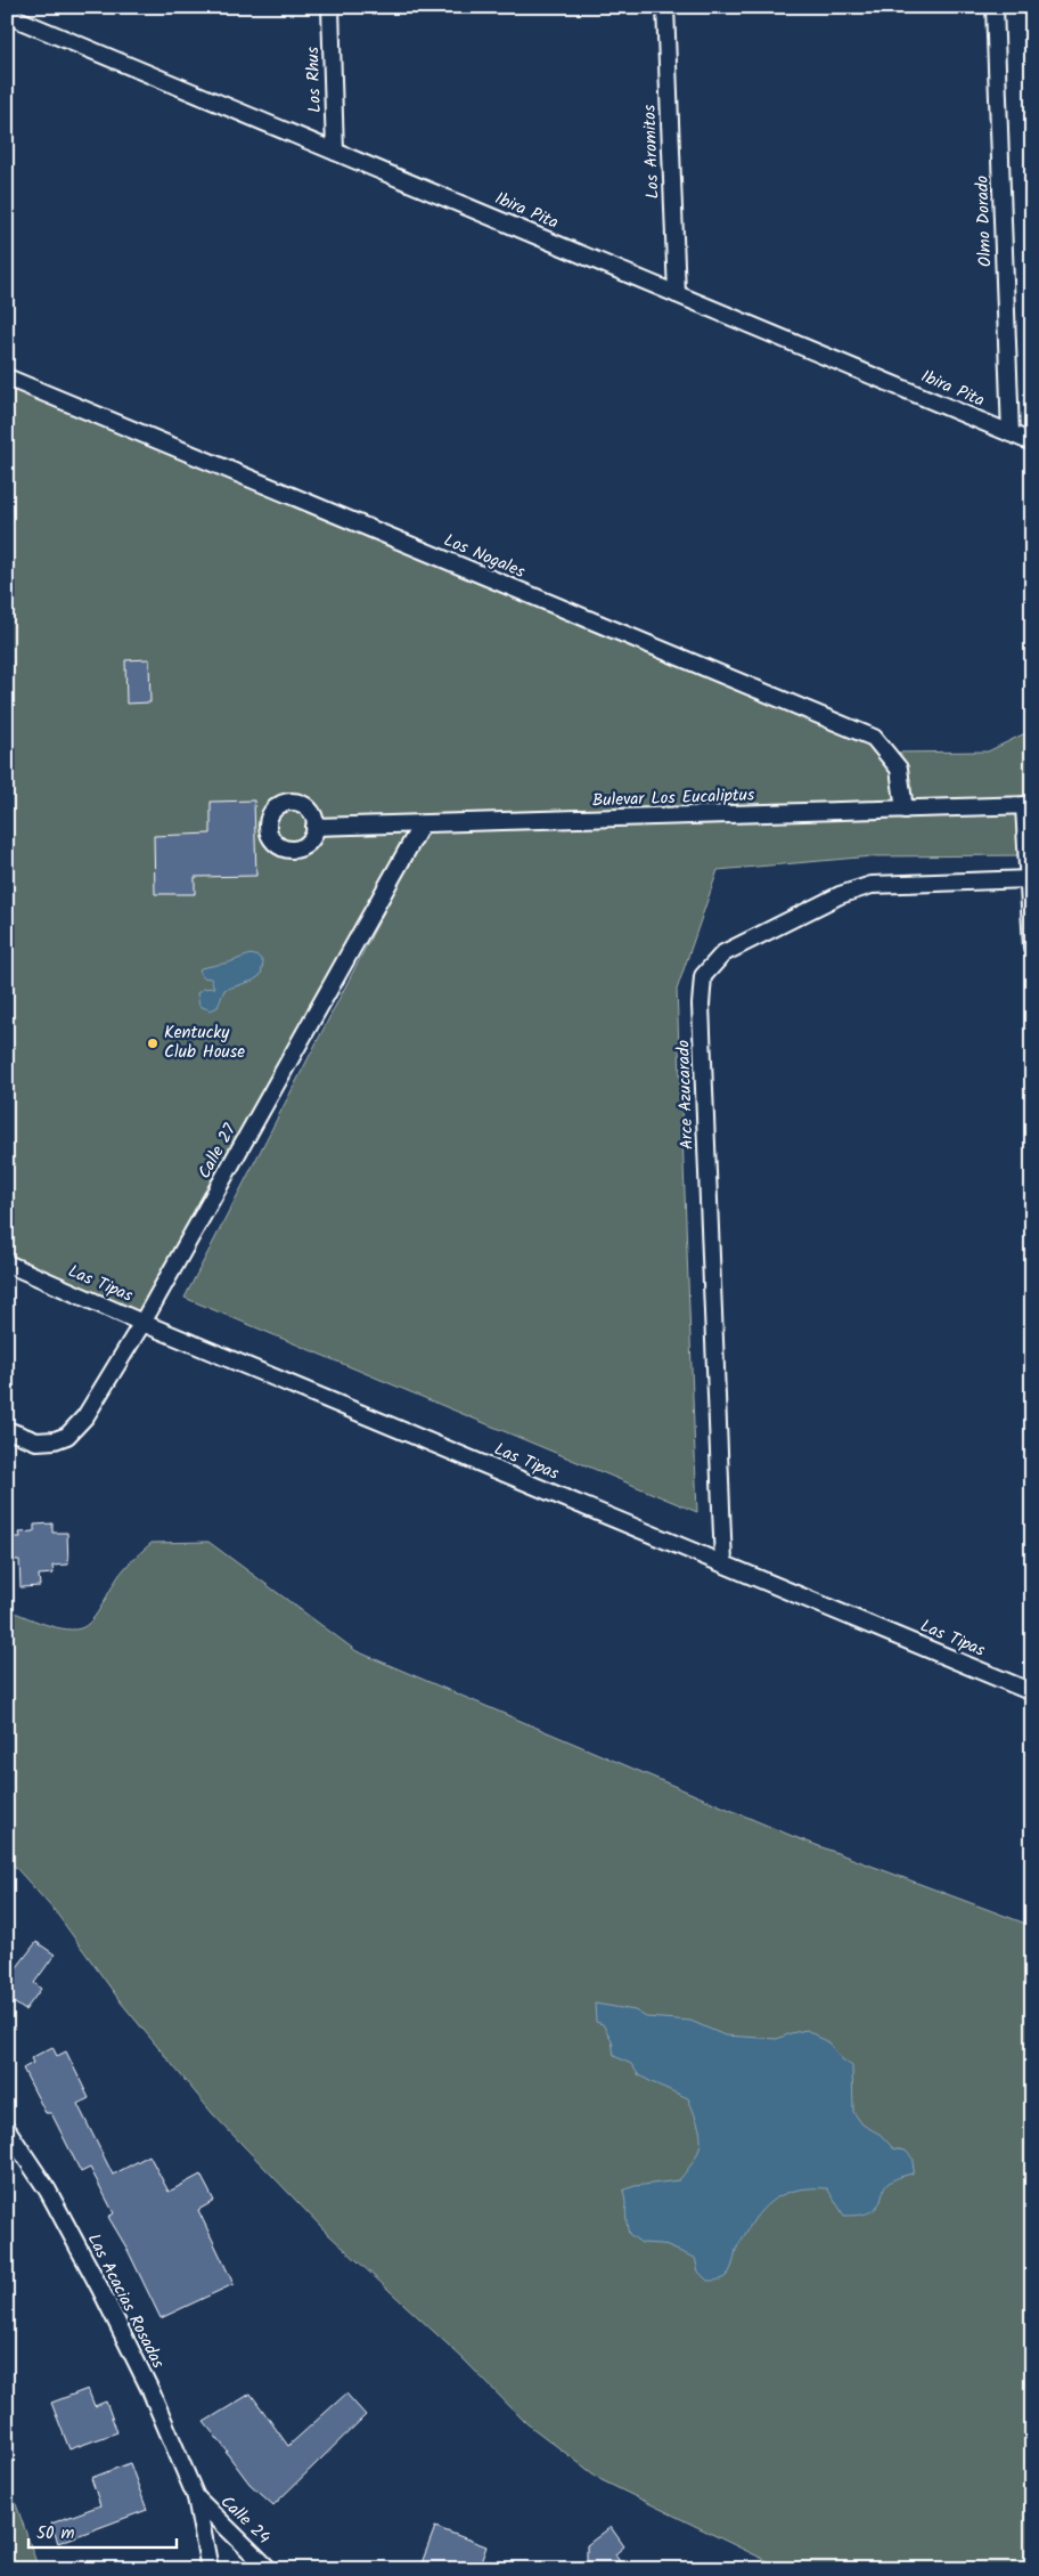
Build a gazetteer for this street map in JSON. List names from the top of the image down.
{
  "streets": {
    "street": [
      "Los Rhus",
      "Los Aromitos",
      "Ibira Pita",
      "Olmo Dorado",
      "Los Nogales",
      "Bulevar Los Eucaliptus",
      "Arce Azucarado",
      "Calle 27",
      "Las Tipas",
      "Las Acacias Rosadas",
      "Calle 24"
    ]
  },
  "crossings": [
    ["Los Rhus", "Ibira Pita"],
    ["Los Aromitos", "Ibira Pita"],
    ["Ibira Pita", "Olmo Dorado"],
    ["Los Nogales", "Bulevar Los Eucaliptus"],
    ["Bulevar Los Eucaliptus", "Calle 27"],
    ["Arce Azucarado", "Las Tipas"],
    ["Calle 27", "Las Tipas"],
    ["Las Acacias Rosadas", "Calle 24"]
  ],
  "places": ["Kentucky Club House"],
  "scale_bar": "50 m"
}
